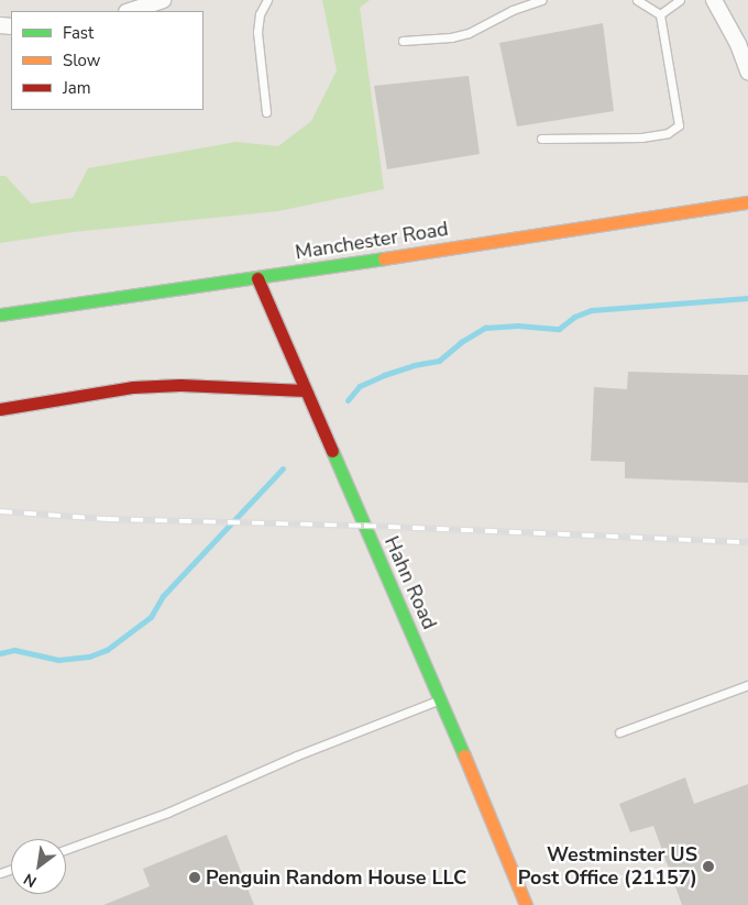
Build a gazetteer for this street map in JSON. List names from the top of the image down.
{
  "streets": {
    "main road": ["Manchester Road", "Hahn Road"]
  },
  "crossings": [
    ["Manchester Road", "Hahn Road"]
  ],
  "places": ["Westminster US Post Office (21157)", "Penguin Random House LLC"],
  "legend": ["Fast", "Slow", "Jam"],
  "north": "bottom left"
}
